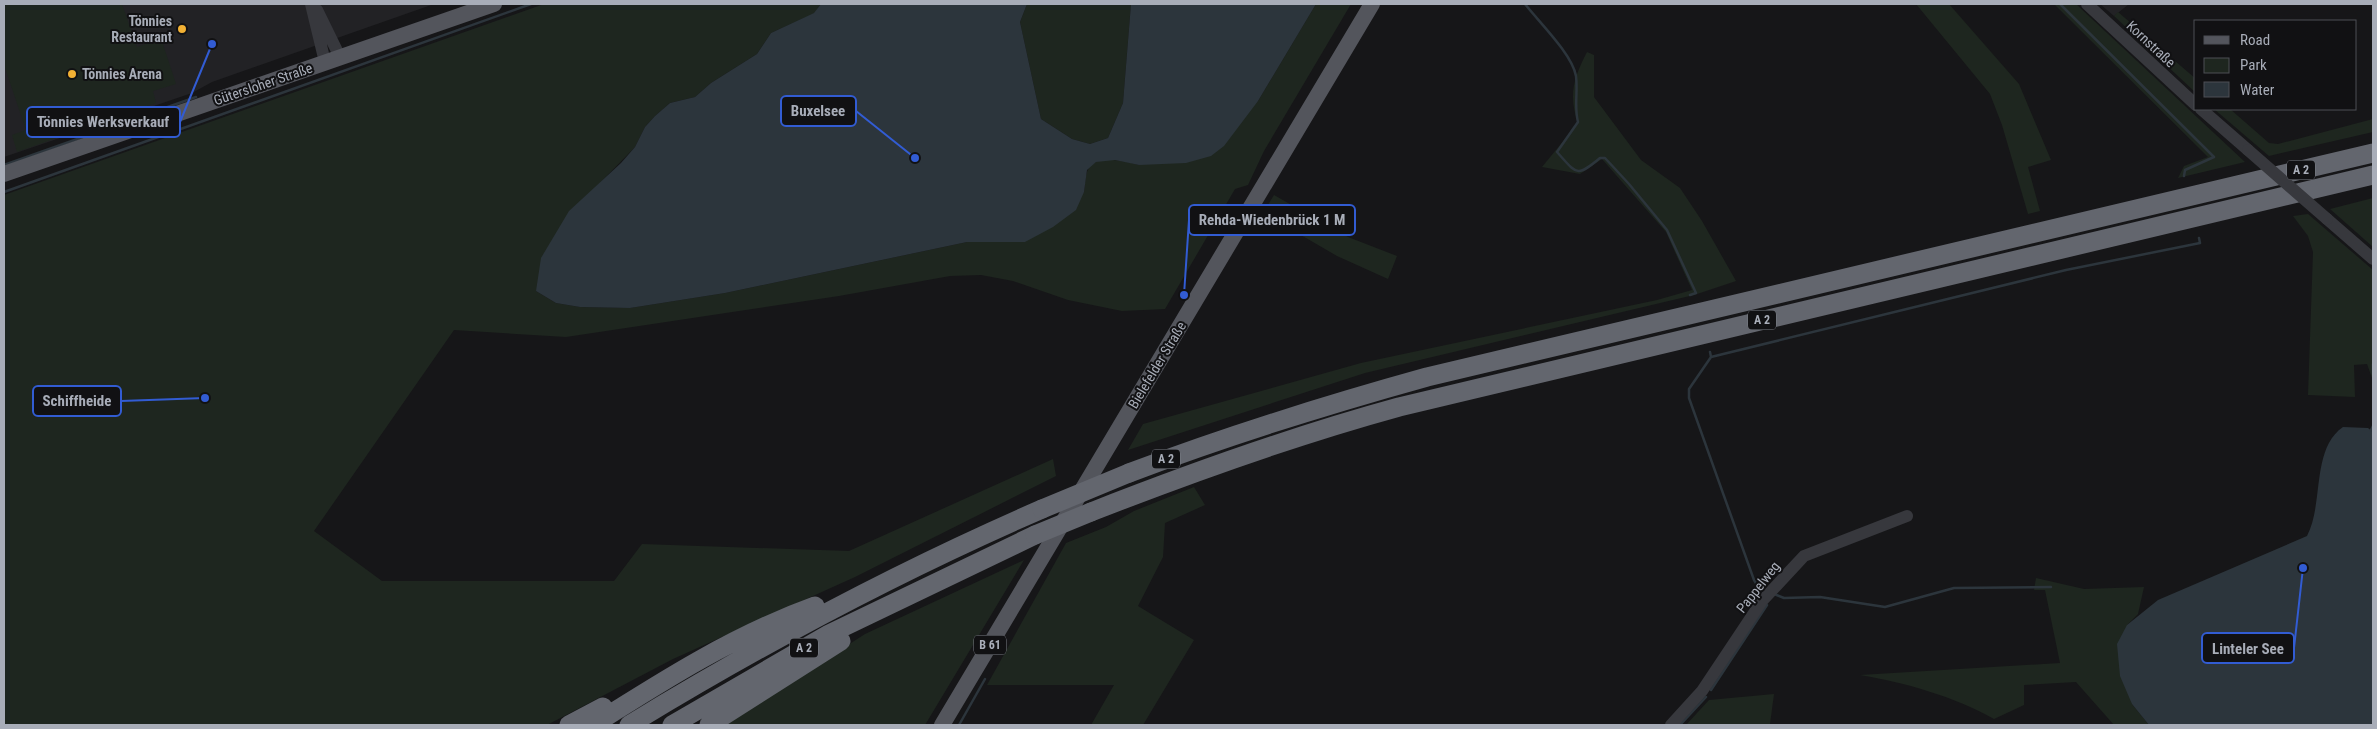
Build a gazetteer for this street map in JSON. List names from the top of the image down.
{
  "streets": {
    "highway": ["A 2"],
    "main road": ["Gütersloher Straße", "Bielefelder Straße", "B 61"],
    "street": ["Kornstraße", "Pappelweg"]
  },
  "places": [
    "Tönnies Restaurant",
    "Tönnies Werksverkauf",
    "Tönnies Arena",
    "Buxelsee",
    "Rehda-Wiedenbrück 1 M",
    "Schiffheide",
    "Linteler See"
  ],
  "legend": ["Road", "Park", "Water"]
}
